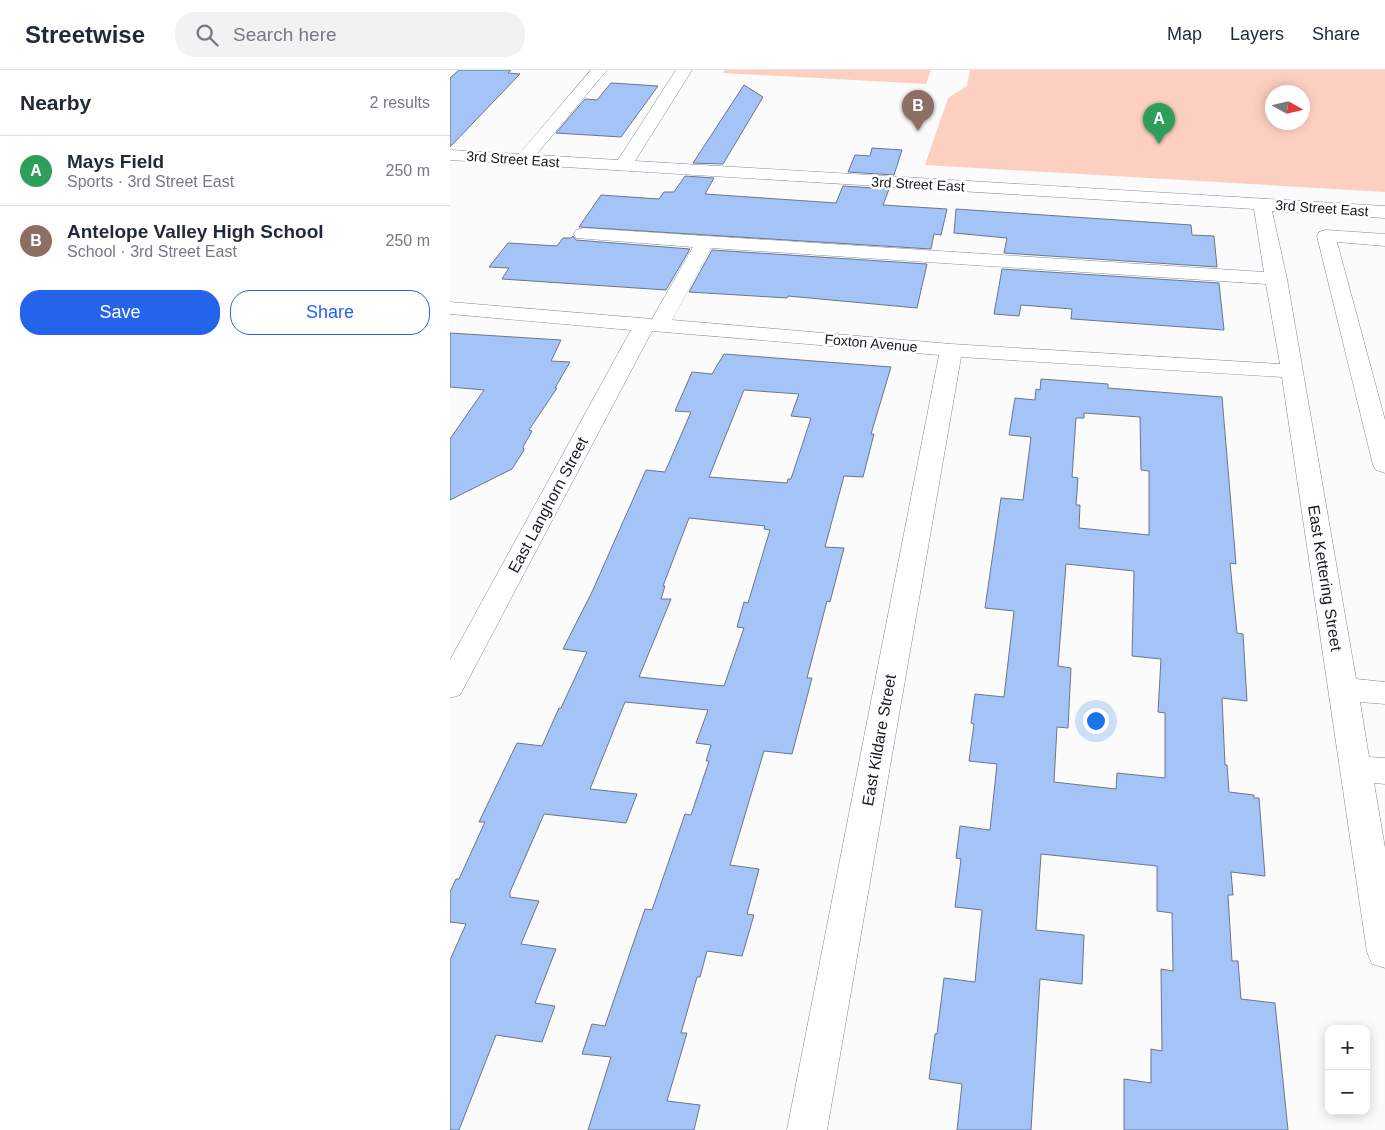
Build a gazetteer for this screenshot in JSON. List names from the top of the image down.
{
  "streets": {
    "street": [
      "3rd Street East",
      "Foxton Avenue",
      "East Langhorn Street",
      "East Kettering Street",
      "East Kildare Street"
    ]
  },
  "crossings": [
    ["3rd Street East", "East Kettering Street"],
    ["Foxton Avenue", "East Langhorn Street"],
    ["Foxton Avenue", "East Kettering Street"],
    ["Foxton Avenue", "East Kildare Street"]
  ],
  "north": "right",
  "page": {
    "header": "Streetwise",
    "search": "Search here",
    "nav": ["Map", "Layers", "Share"],
    "heading": ["Nearby", "2 results"],
    "pins": ["B", "A"],
    "list": [
      {
        "mark": "A",
        "name": "Mays Field",
        "note": "Sports · 3rd Street East",
        "value": "250 m"
      },
      {
        "mark": "B",
        "name": "Antelope Valley High School",
        "note": "School · 3rd Street East",
        "value": "250 m"
      }
    ],
    "buttons": ["Save", "Share"],
    "map_buttons": ["+", "−"]
  }
}
